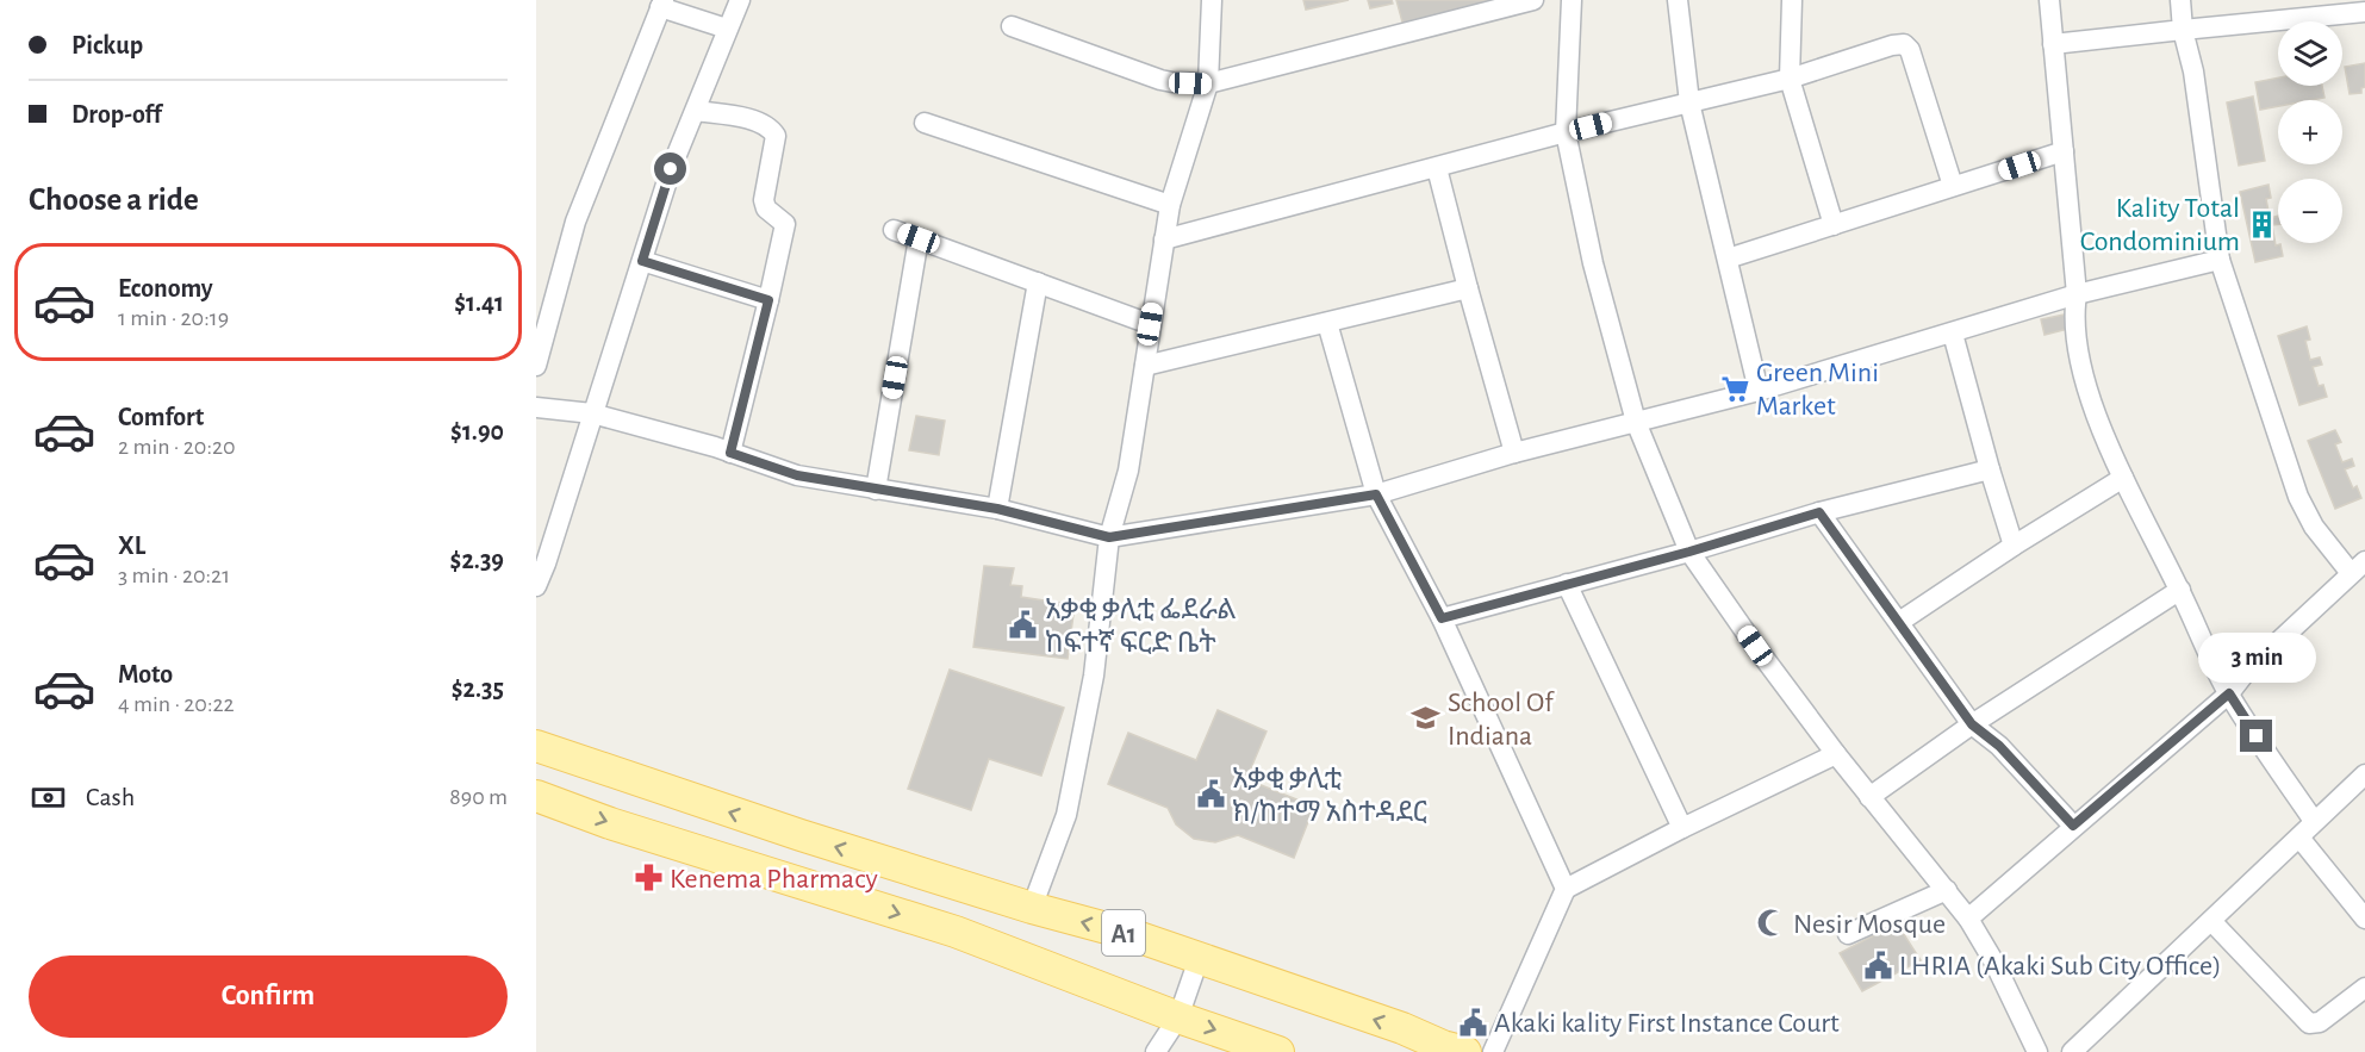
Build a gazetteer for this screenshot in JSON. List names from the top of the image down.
{
  "streets": {
    "main road": ["A1"]
  },
  "places": {
    "building": ["Kality Total Condominium"],
    "supermarket": ["Green Mini Market"],
    "public building": [
      "አቃቂ ቃሊቲ ፌደራል ከፍተኛ ፍርድ ቤት",
      "አቃቂ ቃሊቲ ክ/ከተማ አስተዳደር",
      "LHRIA (Akaki Sub City Office)",
      "Akaki kality First Instance Court"
    ],
    "school or university": ["School Of Indiana"],
    "pharmacy": ["Kenema Pharmacy"],
    "mosque": ["Nesir Mosque"]
  },
  "page": {
    "banner": ["Pickup", "Drop-off"],
    "map_buttons": ["+", "−"],
    "heading": "Choose a ride",
    "list": [
      {
        "name": "Economy",
        "note": "1 min · 20:19",
        "value": "$1.41"
      },
      {
        "name": "Comfort",
        "note": "2 min · 20:20",
        "value": "$1.90"
      },
      {
        "name": "XL",
        "note": "3 min · 20:21",
        "value": "$2.39"
      },
      {
        "name": "Moto",
        "note": "4 min · 20:22",
        "value": "$2.35"
      }
    ],
    "bubble": "3 min",
    "pay": ["Cash", "890 m"],
    "buttons": "Confirm"
  }
}
